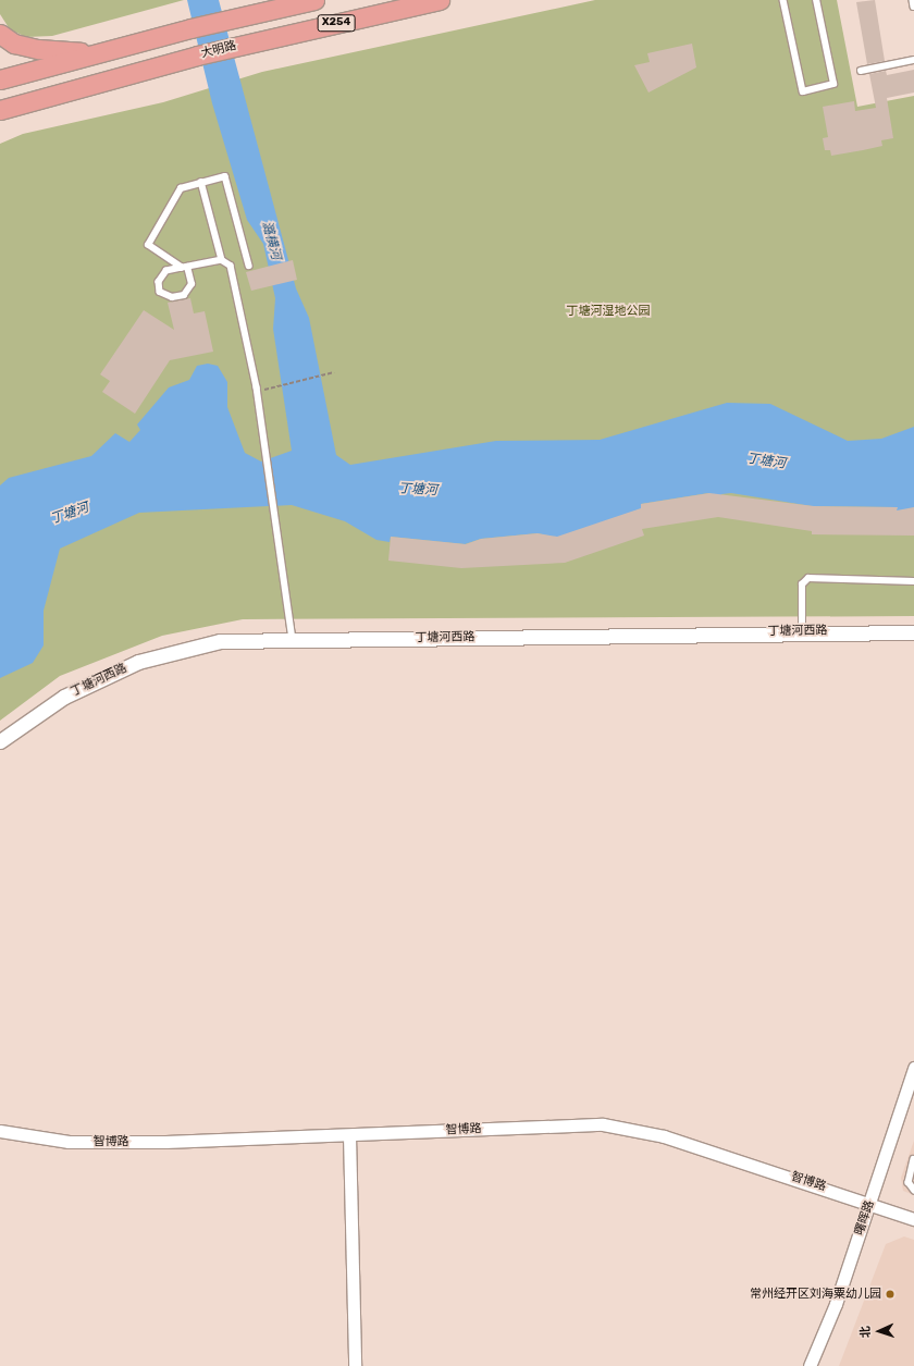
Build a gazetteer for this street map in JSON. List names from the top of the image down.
{
  "streets": {
    "main road": ["X254", "大明路"],
    "street": ["丁塘河西路", "智博路", "曙晖路"]
  },
  "crossings": [
    ["智博路", "曙晖路"]
  ],
  "water": ["潞横河", "丁塘河"],
  "parks": ["丁塘河湿地公园"],
  "places": ["常州经开区刘海粟幼儿园"],
  "north": "left"
}
